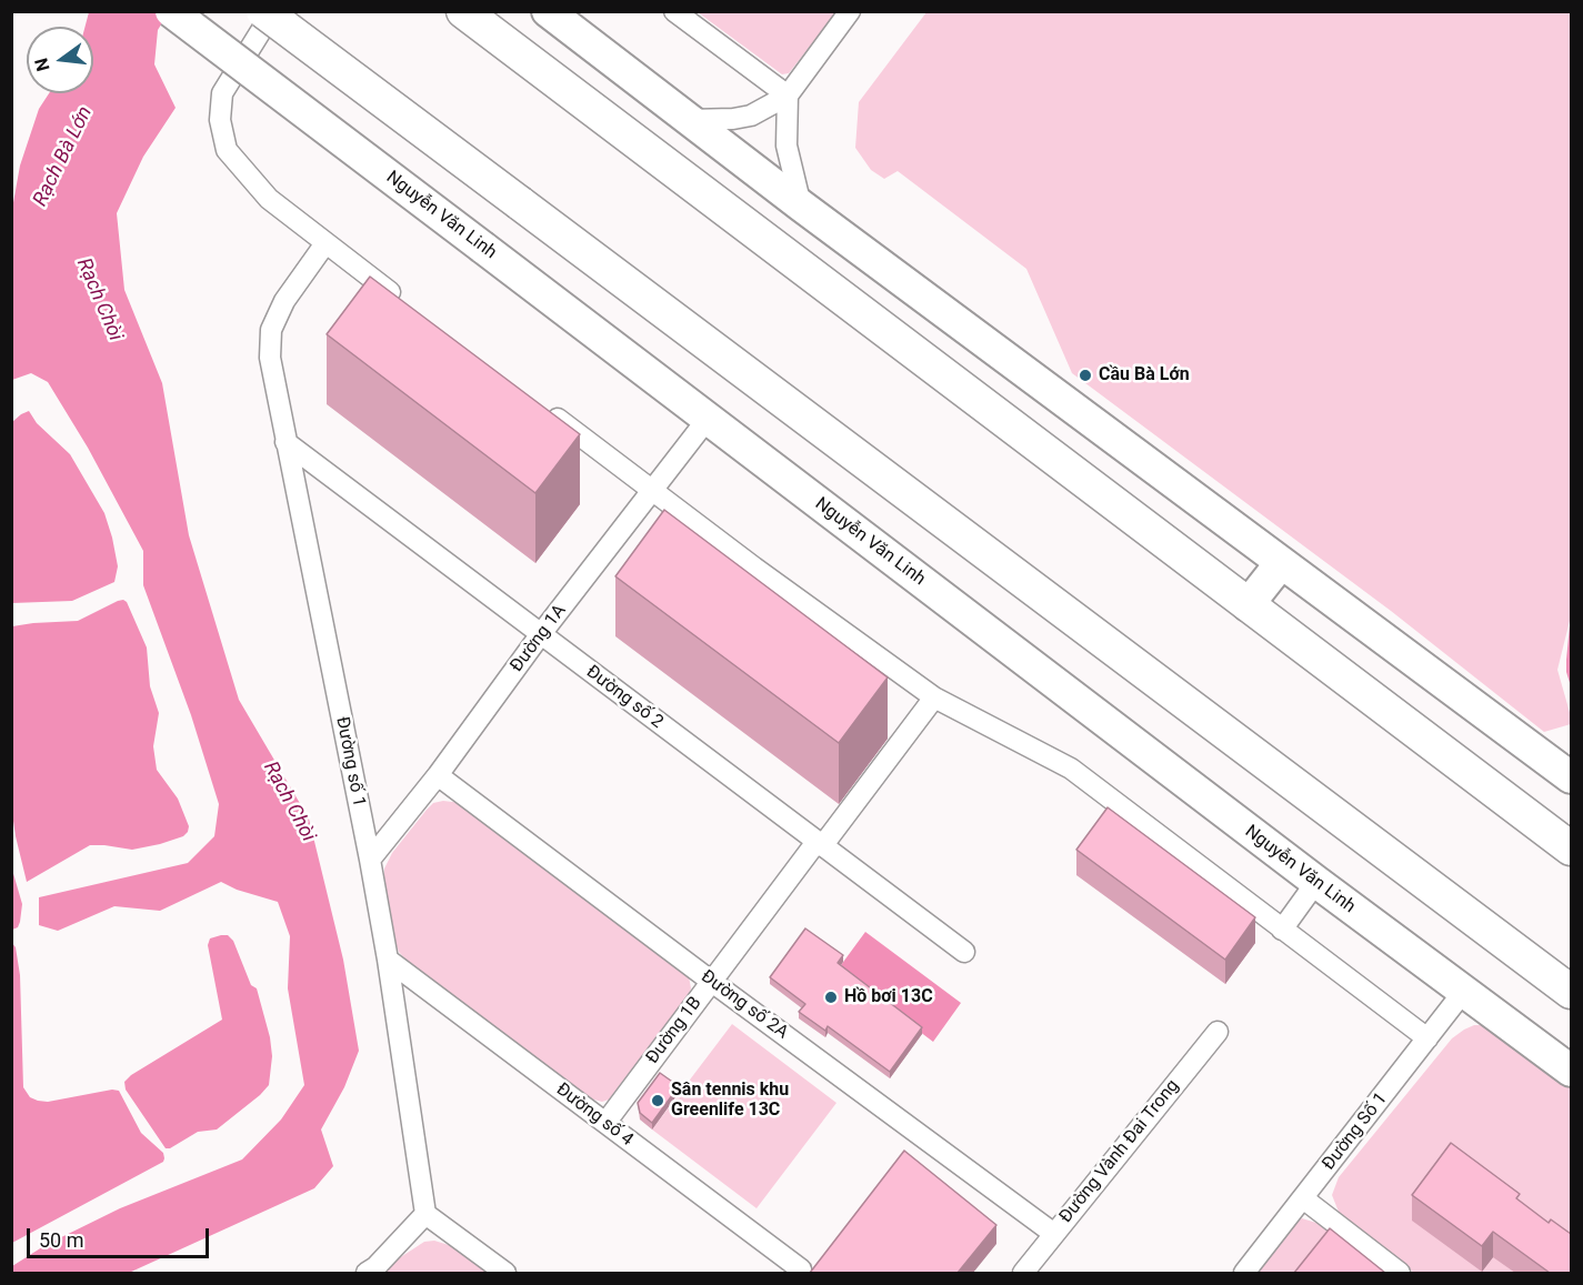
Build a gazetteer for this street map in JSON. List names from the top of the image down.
{
  "streets": {
    "main road": ["Nguyễn Văn Linh"],
    "street": [
      "Đường 1A",
      "Đường số 2",
      "Đường số 1",
      "Đường số 2A",
      "Đường 1B",
      "Đường số 4",
      "Đường Số 1",
      "Đường Vành Đai Trong"
    ]
  },
  "crossings": [
    ["Nguyễn Văn Linh", "Đường 1A"],
    ["Nguyễn Văn Linh", "Đường Số 1"],
    ["Đường 1A", "Đường số 2"],
    ["Đường 1A", "Đường số 1"],
    ["Đường 1A", "Đường số 2A"],
    ["Đường số 2", "Đường số 1"],
    ["Đường số 2", "Đường 1B"],
    ["Đường số 1", "Đường số 4"],
    ["Đường số 2A", "Đường 1B"],
    ["Đường số 2A", "Đường Vành Đai Trong"],
    ["Đường 1B", "Đường số 4"]
  ],
  "water": ["Rạch Bà Lớn", "Rạch Chòi"],
  "places": ["Cầu Bà Lớn", "Hồ bơi 13C", "Sân tennis khu Greenlife 13C"],
  "scale_bar": "50 m",
  "north": "left"
}
